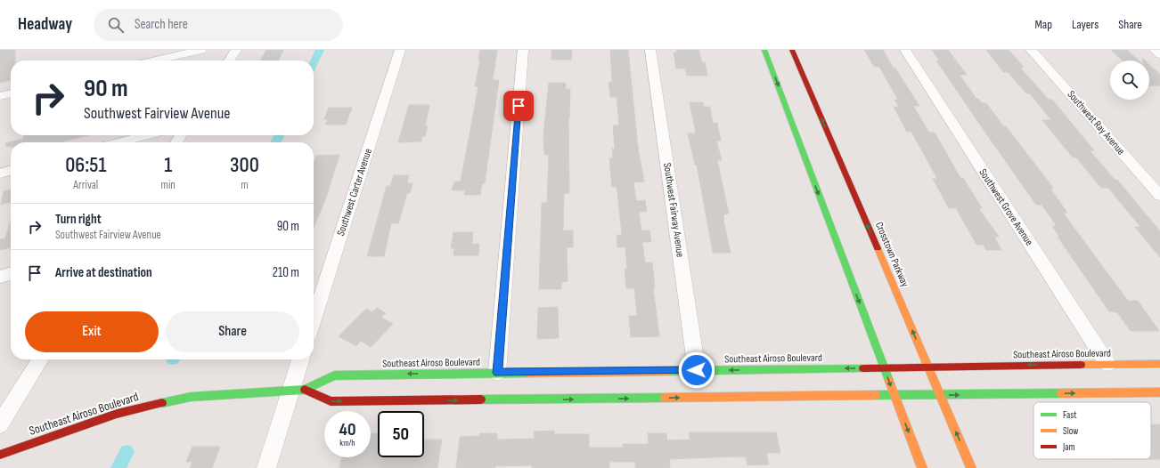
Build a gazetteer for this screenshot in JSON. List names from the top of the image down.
{
  "streets": {
    "main road": ["Crosstown Parkway", "Southeast Airoso Boulevard"],
    "street": [
      "Southwest Ray Avenue",
      "Southwest Carter Avenue",
      "Southwest Grove Avenue",
      "Southwest Fairway Avenue"
    ]
  },
  "crossings": [
    ["Southwest Grove Avenue", "Southeast Airoso Boulevard"],
    ["Southwest Fairway Avenue", "Southeast Airoso Boulevard"],
    ["Crosstown Parkway", "Southeast Airoso Boulevard"]
  ],
  "legend": ["Fast", "Slow", "Jam"],
  "page": {
    "header": "Headway",
    "search": "Search here",
    "nav": ["Map", "Layers", "Share"],
    "turn": ["90 m", "Southwest Fairview Avenue"],
    "eta": [
      "06:51",
      "Arrival",
      "1",
      "min",
      "300",
      "m"
    ],
    "list": [
      {
        "name": "Turn right",
        "note": "Southwest Fairview Avenue",
        "value": "90 m"
      },
      {
        "name": "Arrive at destination",
        "value": "210 m"
      }
    ],
    "buttons": ["Exit", "Share"],
    "speed": "40 km/h",
    "limit": "50"
  }
}
